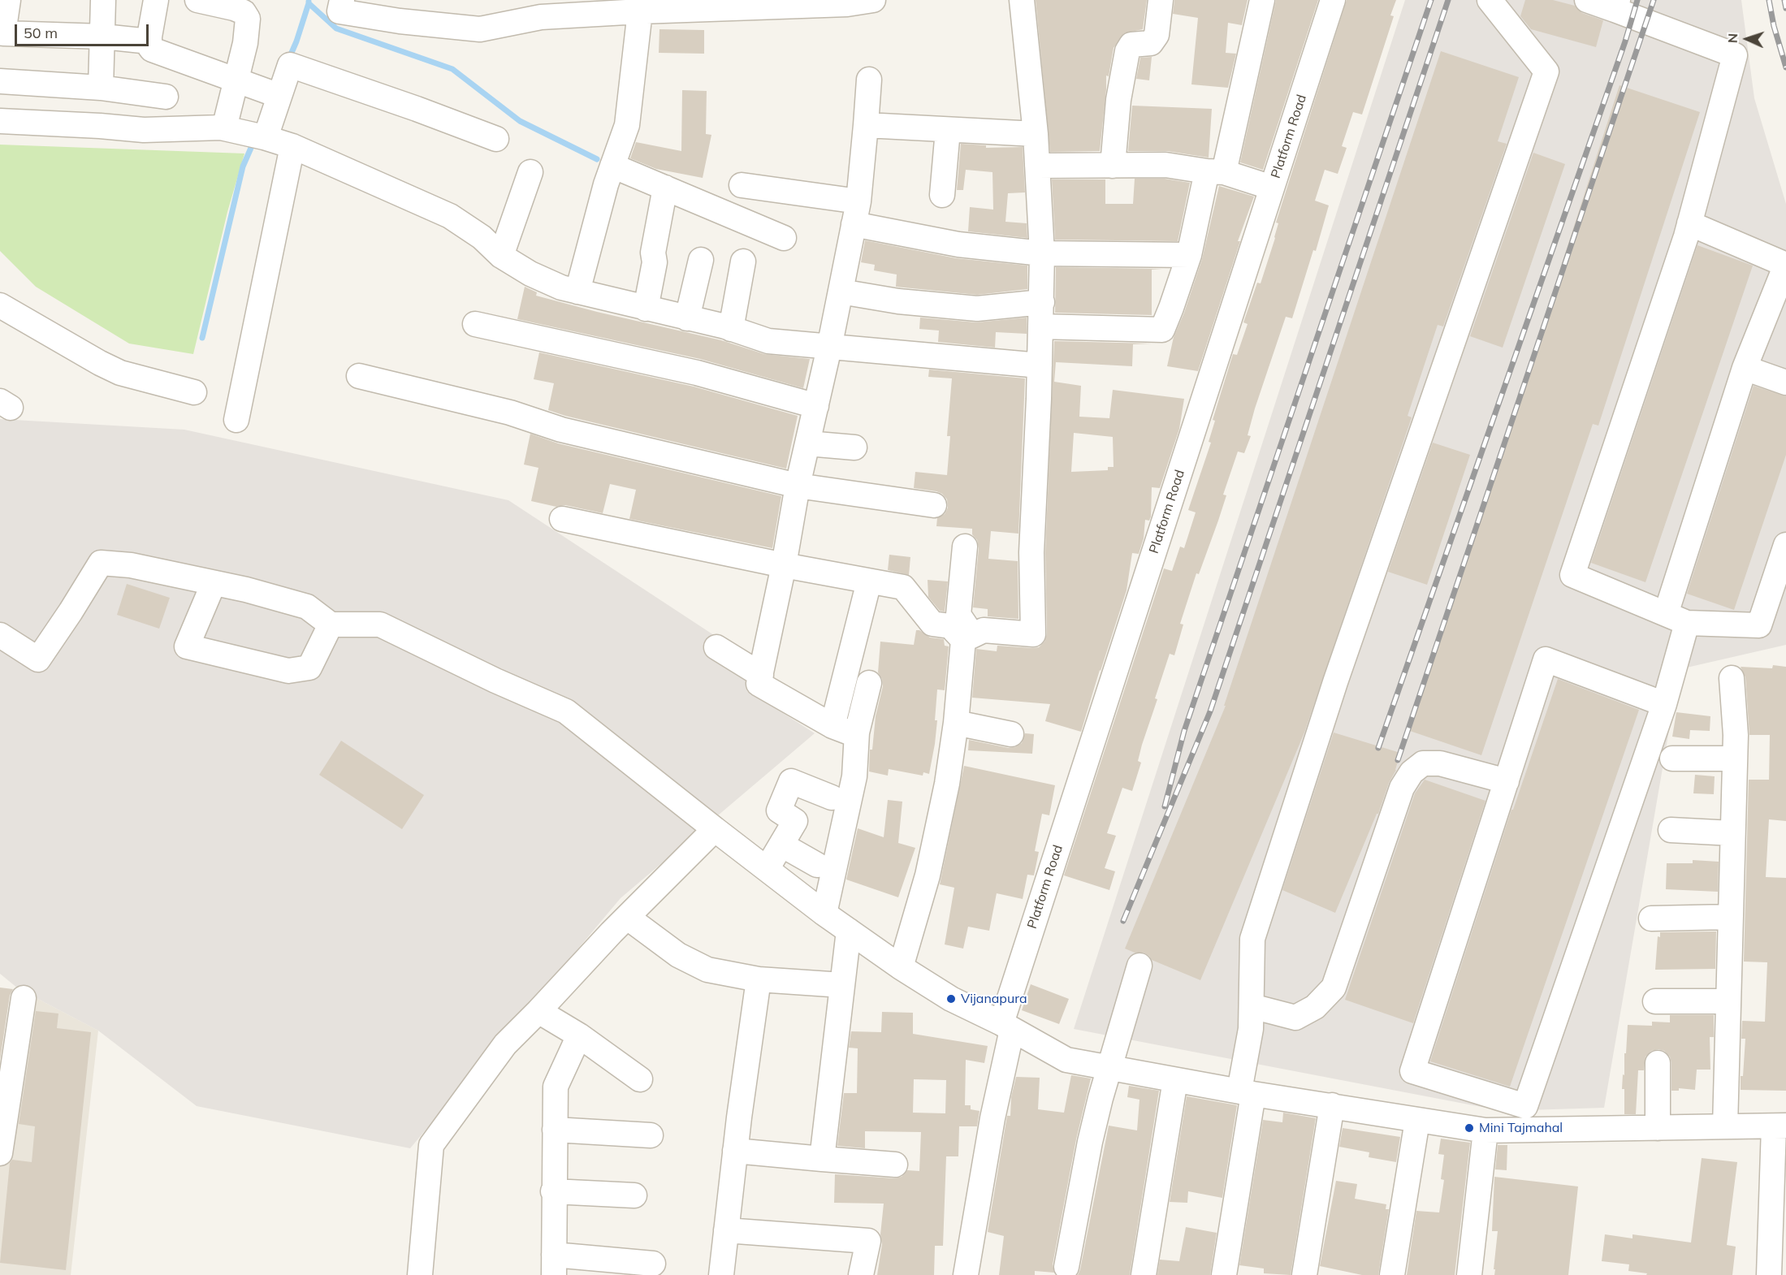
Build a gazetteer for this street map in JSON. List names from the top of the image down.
{
  "streets": {
    "street": ["Platform Road"]
  },
  "places": ["Vijanapura", "Mini Tajmahal"],
  "scale_bar": "50 m",
  "north": "left"
}
